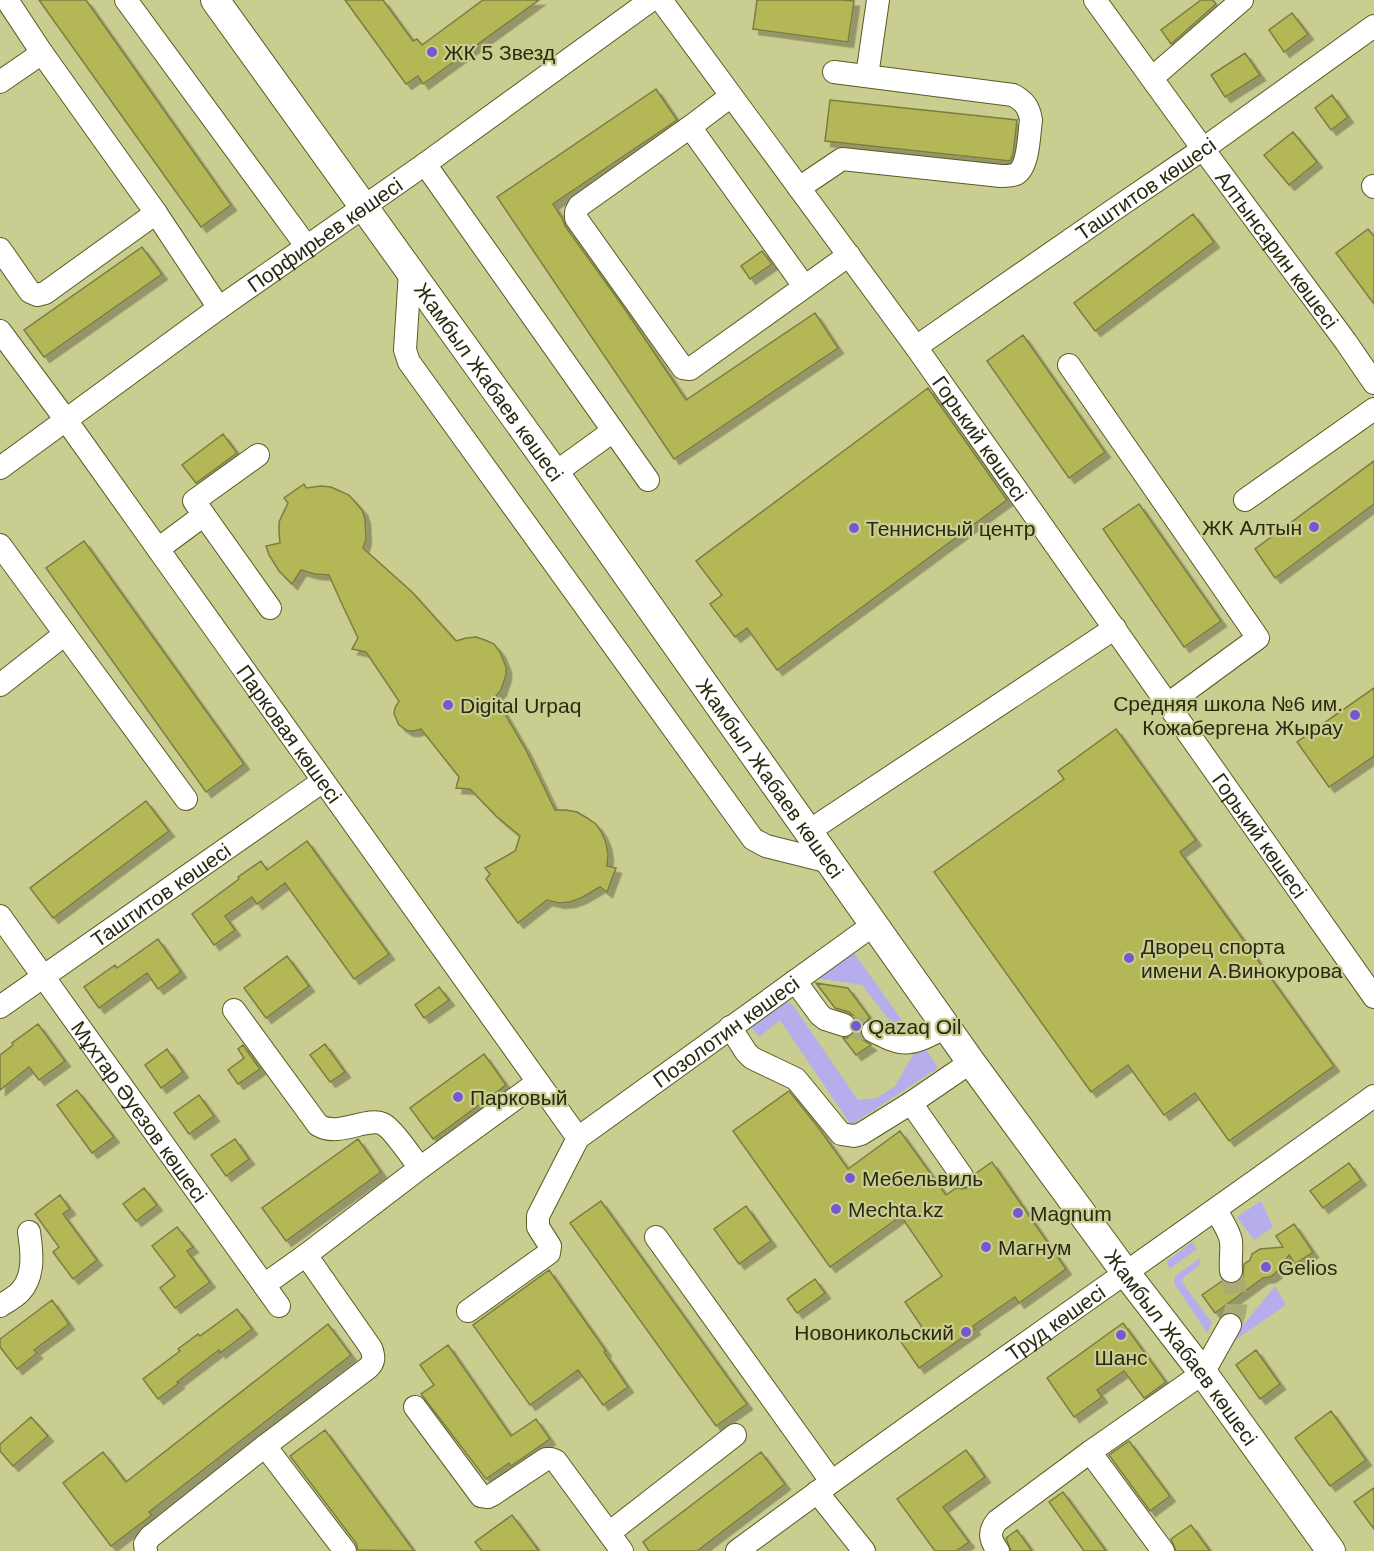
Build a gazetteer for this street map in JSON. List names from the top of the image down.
{
  "streets": {
    "main road": ["Жамбыл Жабаев көшесі"],
    "street": [
      "Таштитов көшесі",
      "Порфирьев көшесі",
      "Алтынсарин көшесі",
      "Горький көшесі",
      "Парковая көшесі",
      "Позолотин көшесі",
      "Мұхтар Әуезов көшесі",
      "Труд көшесі"
    ]
  },
  "crossings": [
    ["Таштитов көшесі", "Алтынсарин көшесі"],
    ["Таштитов көшесі", "Горький көшесі"],
    ["Таштитов көшесі", "Парковая көшесі"],
    ["Таштитов көшесі", "Мұхтар Әуезов көшесі"],
    ["Порфирьев көшесі", "Жамбыл Жабаев көшесі"],
    ["Порфирьев көшесі", "Парковая көшесі"],
    ["Жамбыл Жабаев көшесі", "Позолотин көшесі"],
    ["Жамбыл Жабаев көшесі", "Труд көшесі"],
    ["Парковая көшесі", "Позолотин көшесі"]
  ],
  "places": [
    "ЖК 5 Звезд",
    "ЖК Алтын",
    "Теннисный центр",
    "Digital Urpaq",
    "Средняя школа №6 им. Кожабергена Жырау",
    "Дворец спорта имени А.Винокурова",
    "Qazaq Oil",
    "Парковый",
    "Мебельвиль",
    "Mechta.kz",
    "Magnum",
    "Магнум",
    "Gelios",
    "Новоникольский",
    "Шанс"
  ]
}
